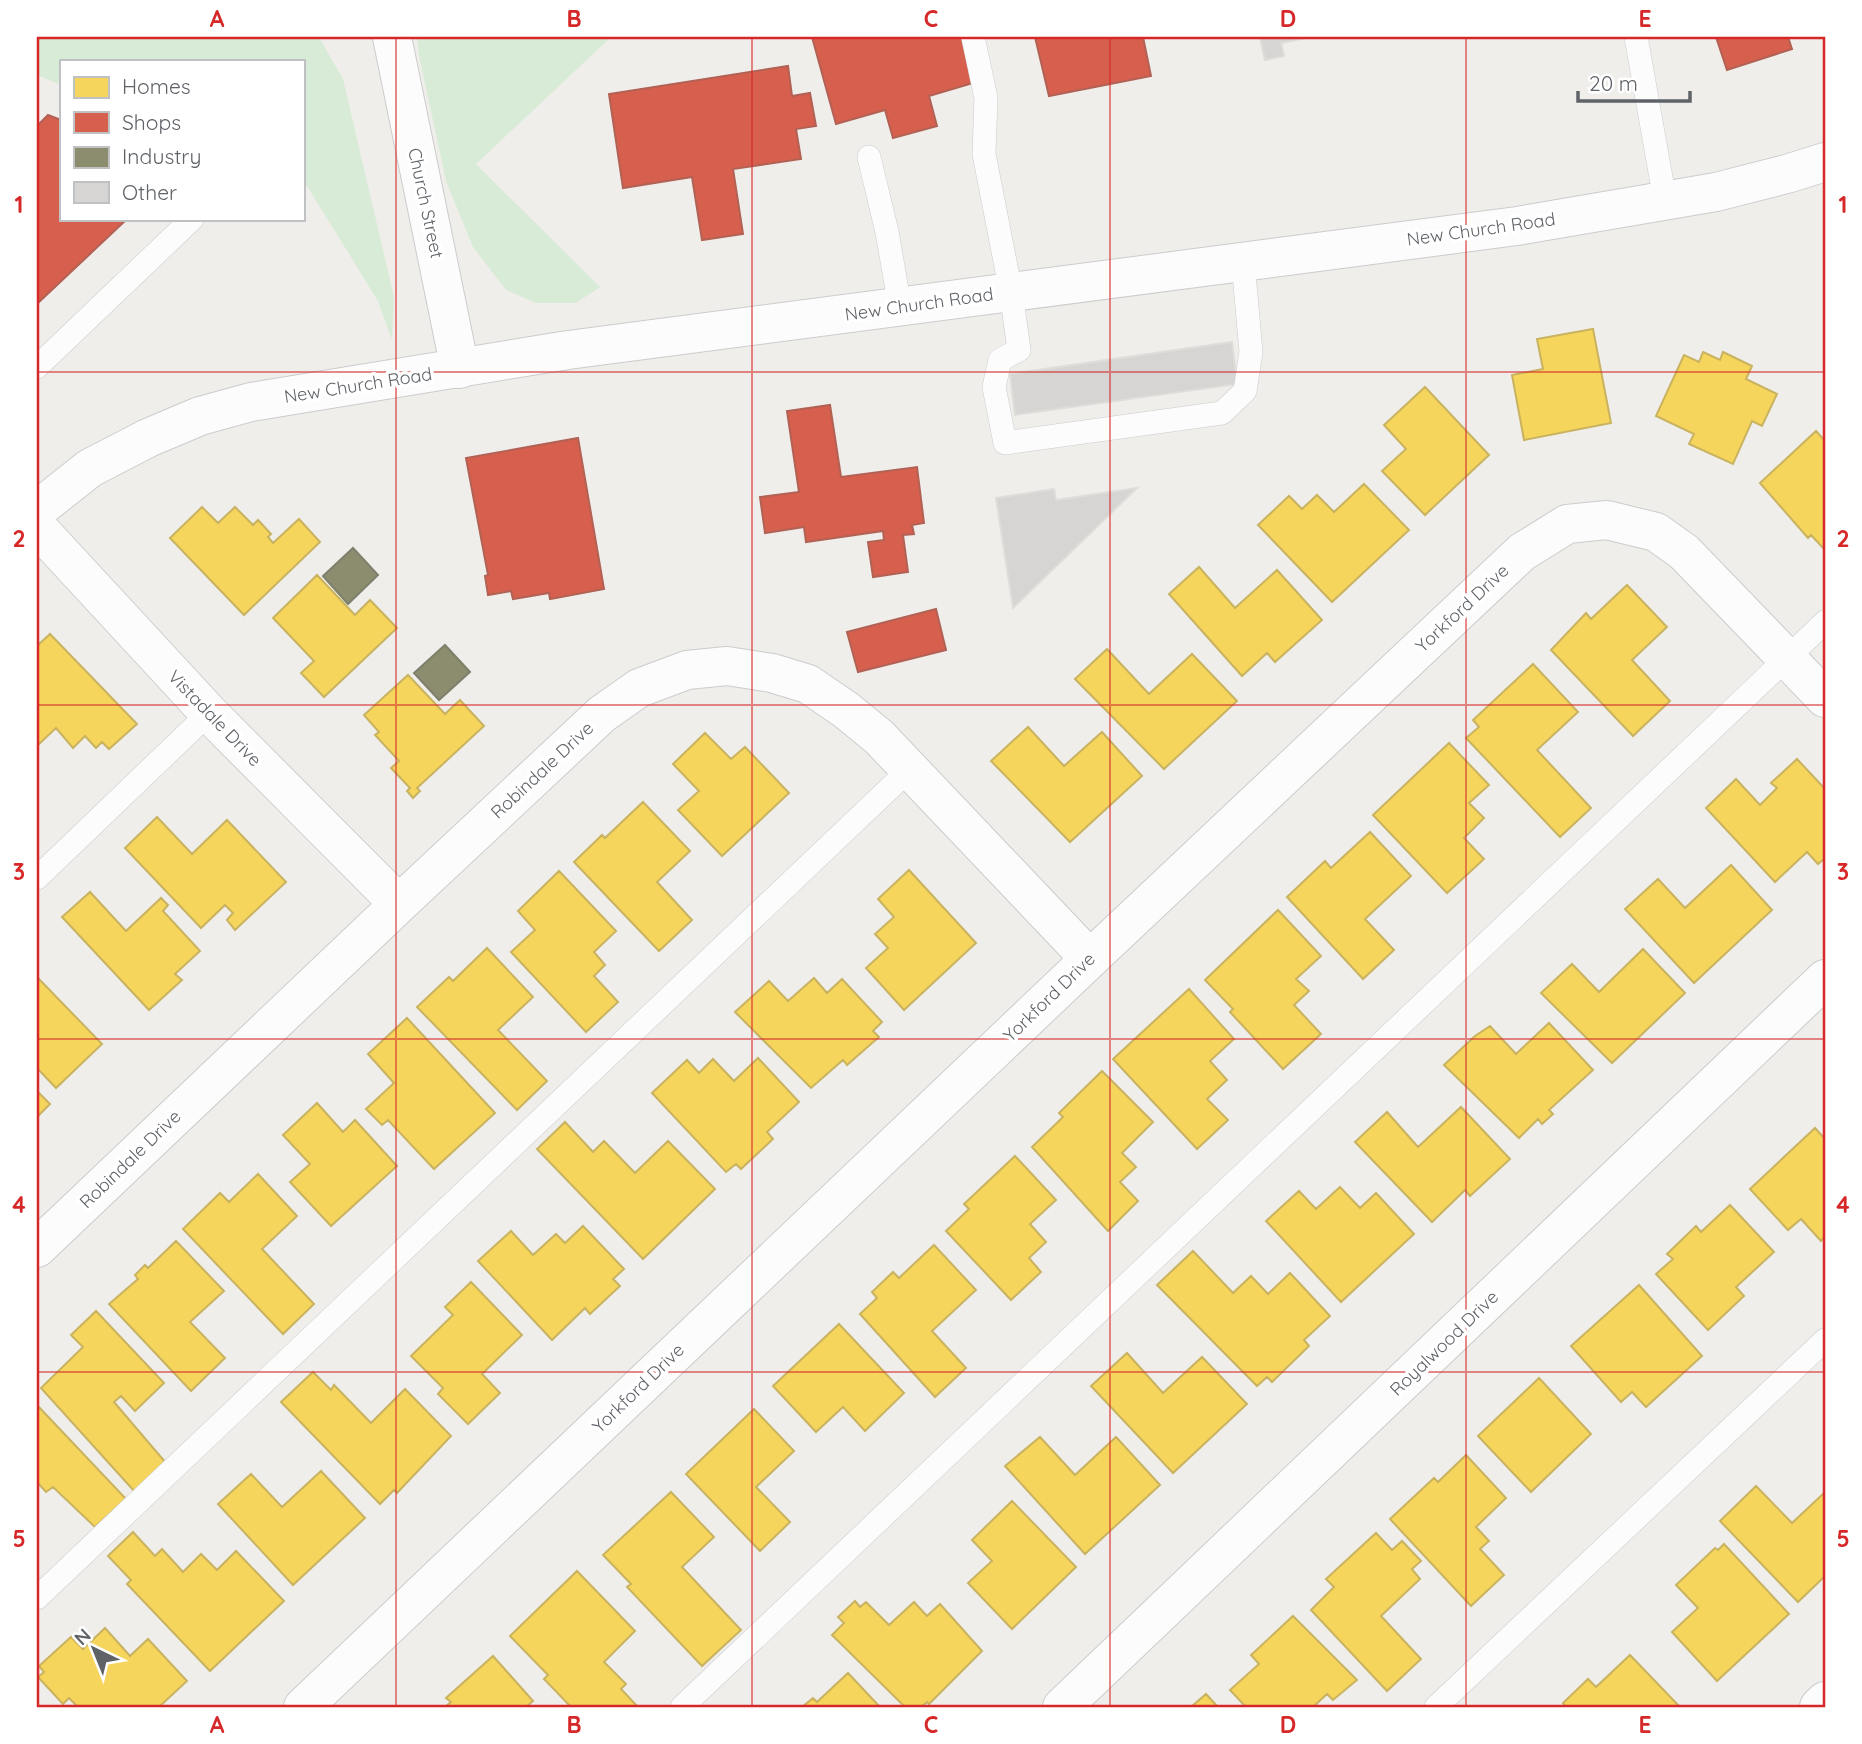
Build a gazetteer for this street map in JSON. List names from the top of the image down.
{
  "streets": {
    "street": [
      "Church Street",
      "New Church Road",
      "Yorkford Drive",
      "Vistadale Drive",
      "Robindale Drive",
      "Royalwood Drive"
    ]
  },
  "crossings": [
    ["Church Street", "New Church Road"],
    ["Yorkford Drive", "Robindale Drive"],
    ["Vistadale Drive", "Robindale Drive"]
  ],
  "legend": [
    "Homes",
    "Shops",
    "Industry",
    "Other"
  ],
  "scale_bar": "20 m",
  "north": "top left",
  "grid": {
    "columns": [
      "A",
      "B",
      "C",
      "D",
      "E"
    ],
    "rows": [
      "1",
      "2",
      "3",
      "4",
      "5"
    ]
  }
}
